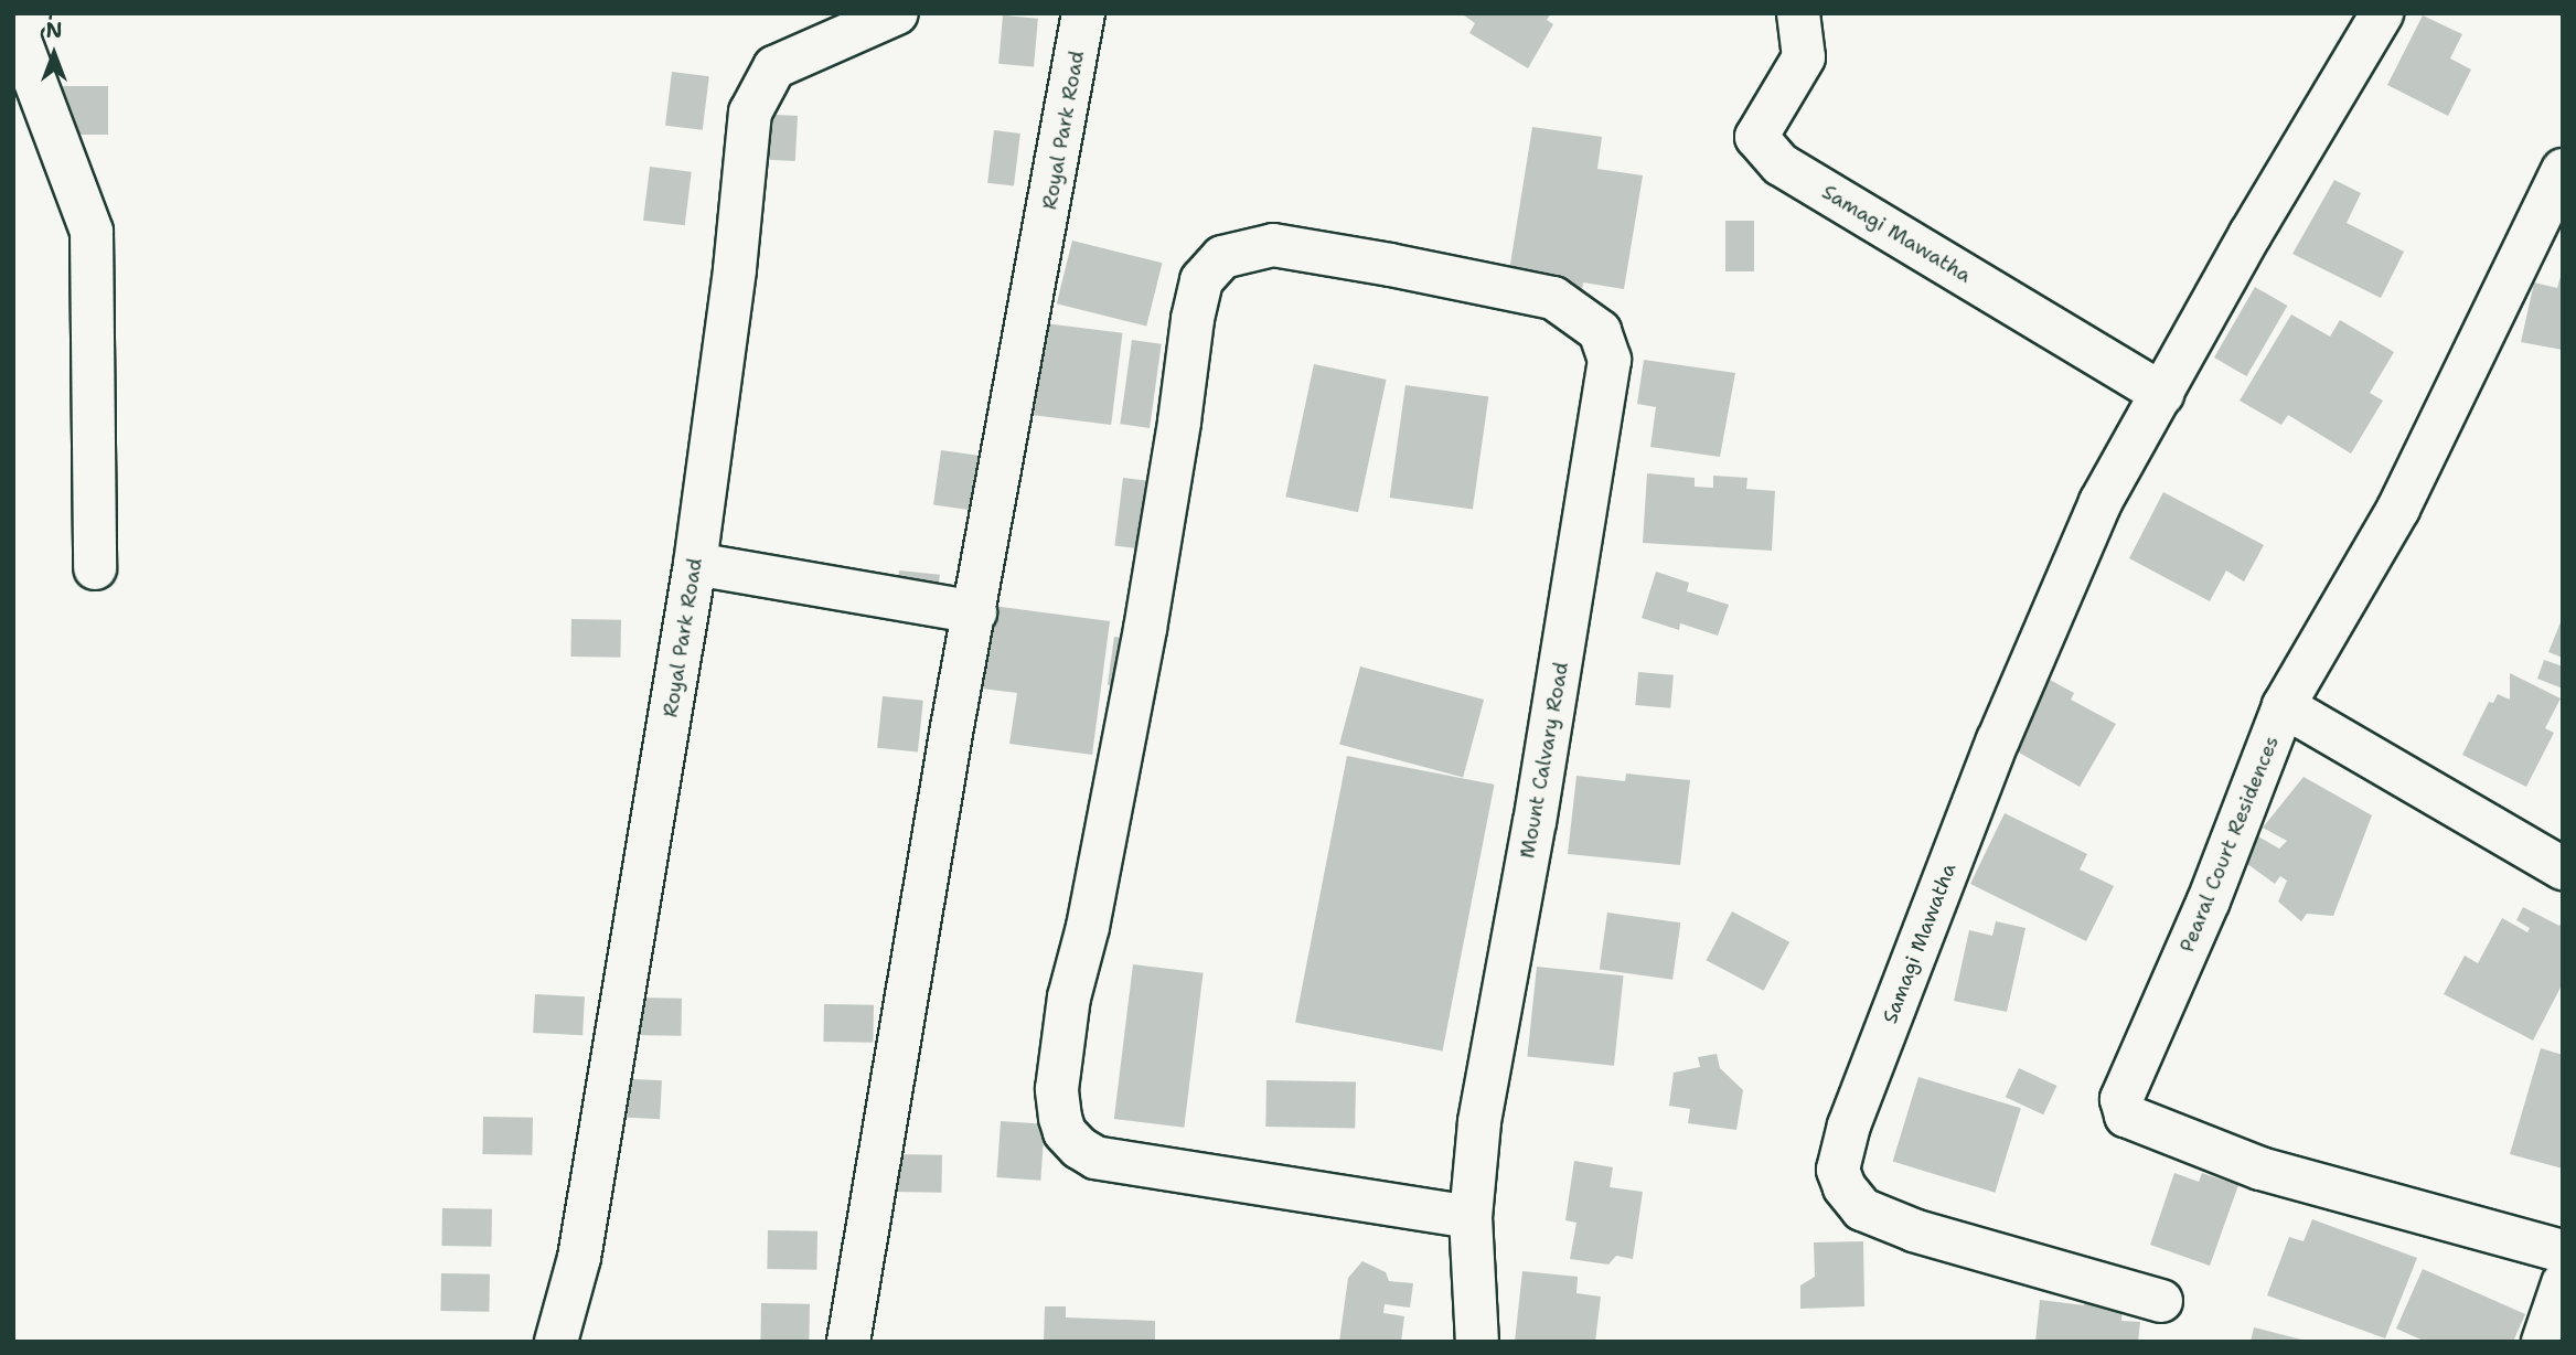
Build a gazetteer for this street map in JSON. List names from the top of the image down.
{
  "streets": {
    "street": [
      "Royal Park Road",
      "Samagi Mawatha",
      "Mount Calvary Road",
      "Pearal Court Residences"
    ]
  },
  "north": "top"
}
